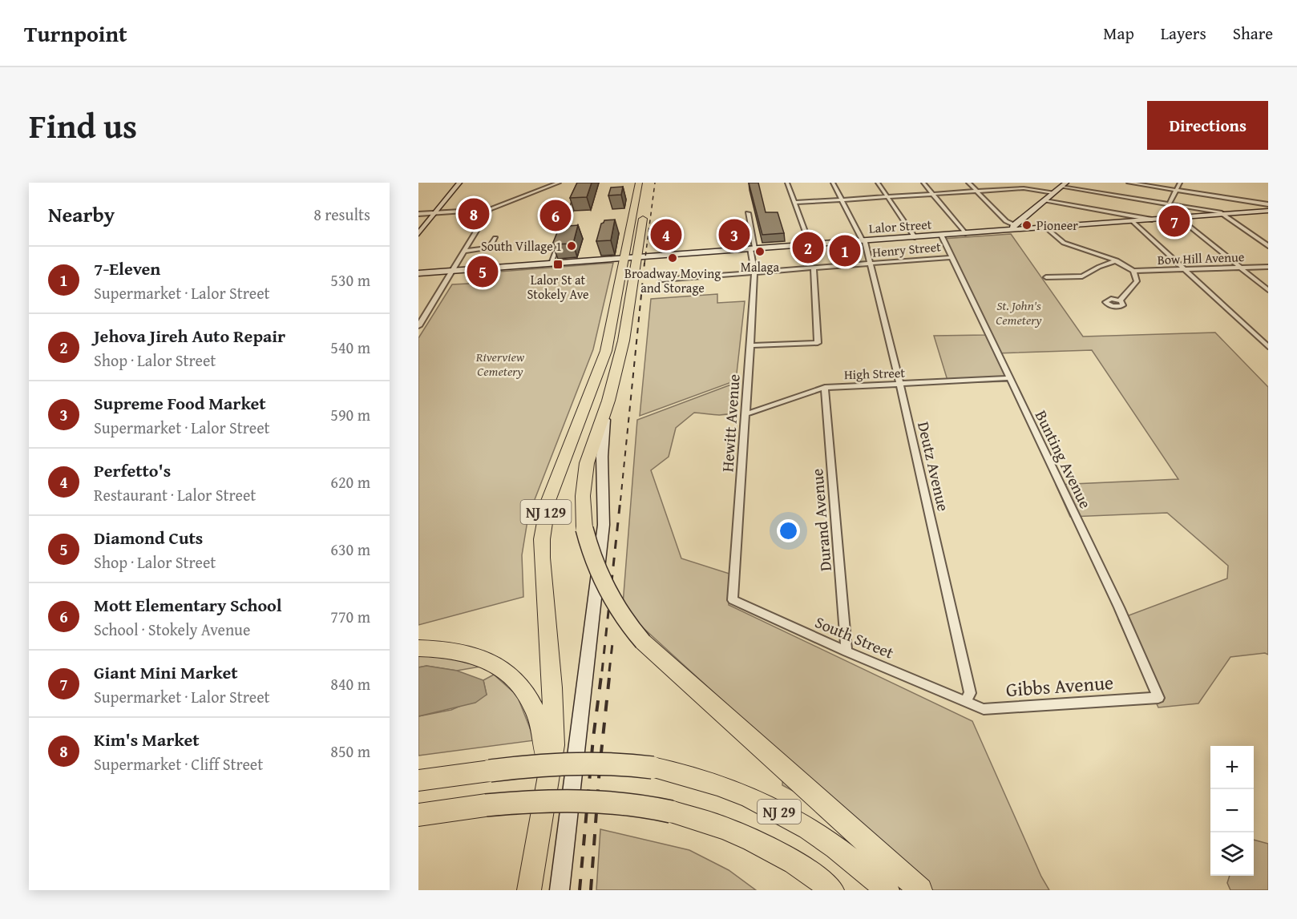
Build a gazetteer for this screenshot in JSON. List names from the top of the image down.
{
  "streets": {
    "highway": ["NJ 129", "NJ 29"],
    "main road": ["Lalor Street"],
    "street": [
      "Henry Street",
      "Bow Hill Avenue",
      "High Street",
      "Hewitt Avenue",
      "Bunting Avenue",
      "Deutz Avenue",
      "Durand Avenue",
      "South Street",
      "Gibbs Avenue"
    ]
  },
  "crossings": [
    ["Lalor Street", "Hewitt Avenue"],
    ["Lalor Street", "Bunting Avenue"],
    ["Lalor Street", "Deutz Avenue"],
    ["Lalor Street", "NJ 129"],
    ["Henry Street", "Hewitt Avenue"],
    ["Henry Street", "Bunting Avenue"],
    ["Henry Street", "Deutz Avenue"],
    ["High Street", "Hewitt Avenue"],
    ["High Street", "Bunting Avenue"],
    ["High Street", "Deutz Avenue"],
    ["High Street", "Durand Avenue"],
    ["Hewitt Avenue", "South Street"],
    ["Bunting Avenue", "Gibbs Avenue"],
    ["Deutz Avenue", "South Street"],
    ["Deutz Avenue", "Gibbs Avenue"],
    ["Durand Avenue", "South Street"],
    ["South Street", "Gibbs Avenue"]
  ],
  "parks": ["St. John's Cemetery", "Riverview Cemetery"],
  "places": {
    "other": [
      "Pioneer",
      "South Village 1",
      "Malaga",
      "Broadway Moving and Storage"
    ],
    "transit": ["Lalor St at Stokely Ave"]
  },
  "page": {
    "header": "Turnpoint",
    "nav": ["Map", "Layers", "Share"],
    "title": "Find us",
    "buttons": "Directions",
    "heading": ["Nearby", "8 results"],
    "pins": [
      "8",
      "6",
      "7",
      "3",
      "4",
      "2",
      "1",
      "5"
    ],
    "list": [
      {
        "mark": "1",
        "name": "7-Eleven",
        "note": "Supermarket · Lalor Street",
        "value": "530 m"
      },
      {
        "mark": "2",
        "name": "Jehova Jireh Auto Repair",
        "note": "Shop · Lalor Street",
        "value": "540 m"
      },
      {
        "mark": "3",
        "name": "Supreme Food Market",
        "note": "Supermarket · Lalor Street",
        "value": "590 m"
      },
      {
        "mark": "4",
        "name": "Perfetto's",
        "note": "Restaurant · Lalor Street",
        "value": "620 m"
      },
      {
        "mark": "5",
        "name": "Diamond Cuts",
        "note": "Shop · Lalor Street",
        "value": "630 m"
      },
      {
        "mark": "6",
        "name": "Mott Elementary School",
        "note": "School · Stokely Avenue",
        "value": "770 m"
      },
      {
        "mark": "7",
        "name": "Giant Mini Market",
        "note": "Supermarket · Lalor Street",
        "value": "840 m"
      },
      {
        "mark": "8",
        "name": "Kim's Market",
        "note": "Supermarket · Cliff Street",
        "value": "850 m"
      }
    ],
    "map_buttons": ["+", "−"]
  }
}
